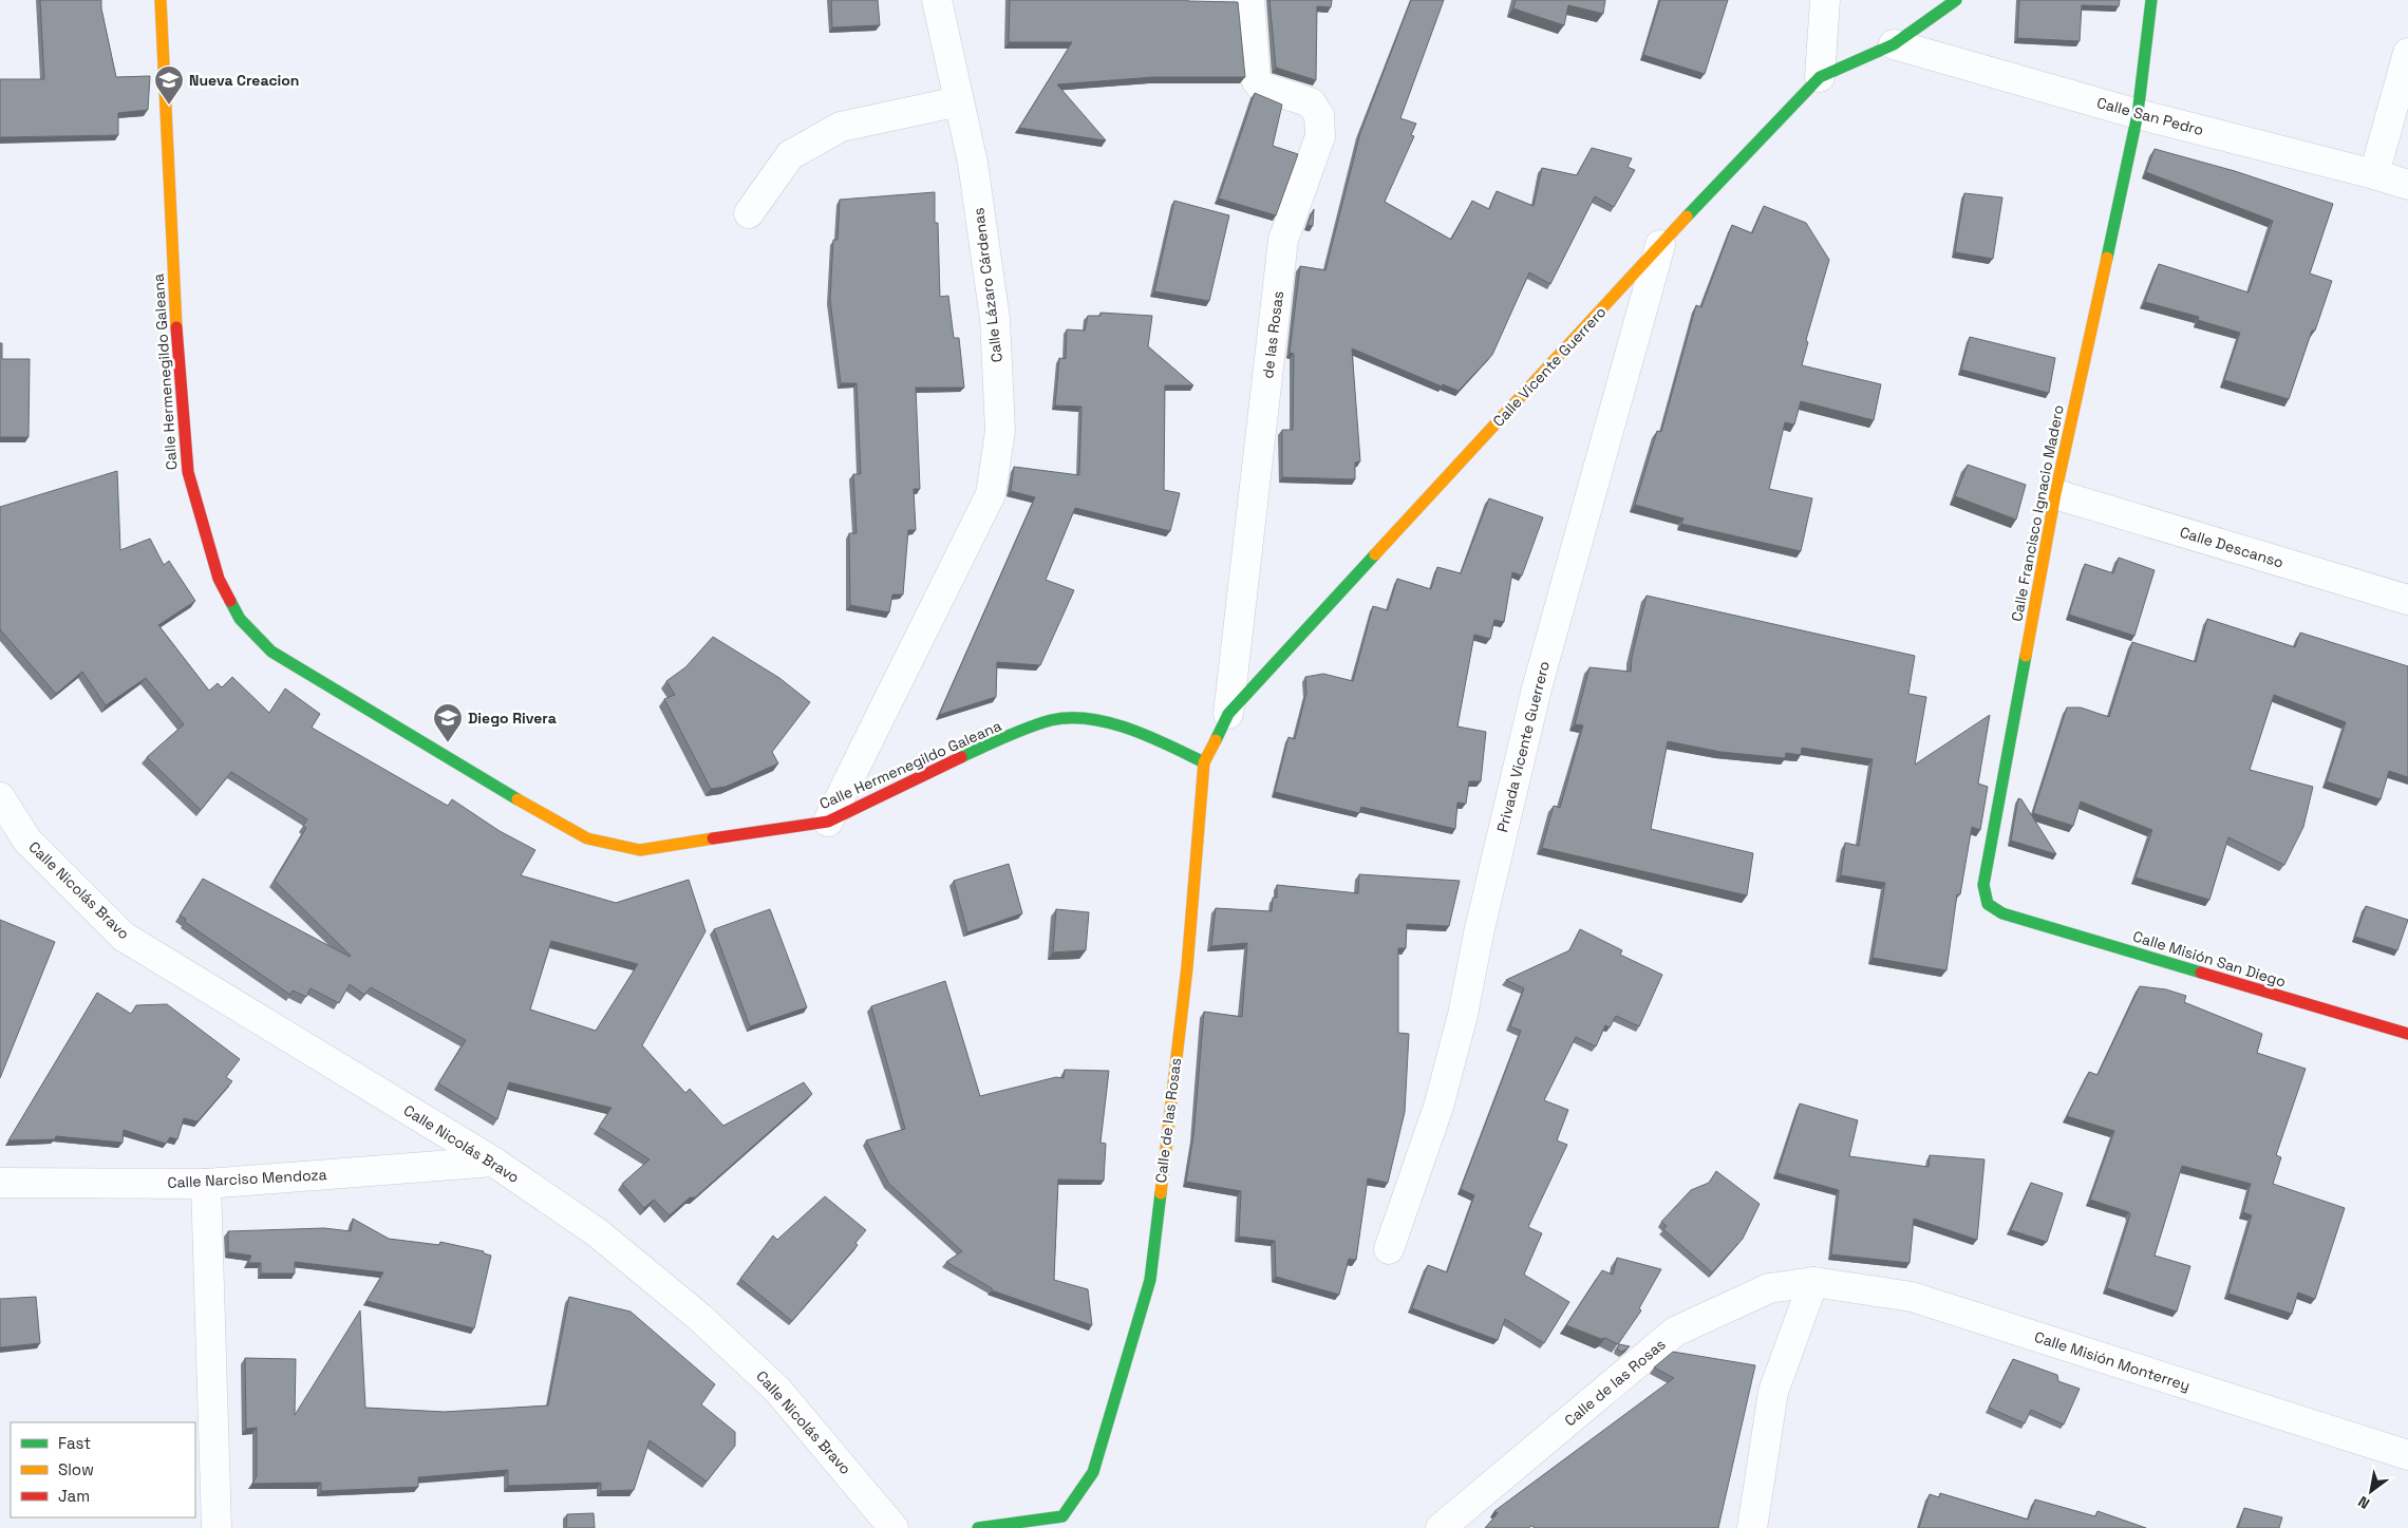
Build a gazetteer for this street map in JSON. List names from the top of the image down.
{
  "streets": {
    "street": [
      "Calle San Pedro",
      "Calle Lázaro Cárdenas",
      "de las Rosas",
      "Calle Vicente Guerrero",
      "Calle Hermenegildo Galeana",
      "Calle Francisco Ignacio Madero",
      "Calle Descanso",
      "Privada Vicente Guerrero",
      "Calle Nicolás Bravo",
      "Calle Misión San Diego",
      "Calle de las Rosas",
      "Calle Narciso Mendoza",
      "Calle Misión Monterrey"
    ]
  },
  "crossings": [
    ["Calle San Pedro", "Calle Francisco Ignacio Madero"],
    ["Calle Lázaro Cárdenas", "Calle Hermenegildo Galeana"],
    ["de las Rosas", "Calle Vicente Guerrero"],
    ["de las Rosas", "Calle de las Rosas"],
    ["Calle Vicente Guerrero", "Privada Vicente Guerrero"],
    ["Calle Vicente Guerrero", "Calle de las Rosas"],
    ["Calle Hermenegildo Galeana", "Calle de las Rosas"],
    ["Calle Francisco Ignacio Madero", "Calle Descanso"],
    ["Calle Francisco Ignacio Madero", "Calle Misión San Diego"],
    ["Calle Nicolás Bravo", "Calle Narciso Mendoza"],
    ["Calle de las Rosas", "Calle Misión Monterrey"]
  ],
  "places": {
    "school or university": ["Nueva Creacion", "Diego Rivera"]
  },
  "legend": ["Fast", "Slow", "Jam"],
  "north": "bottom left"
}
